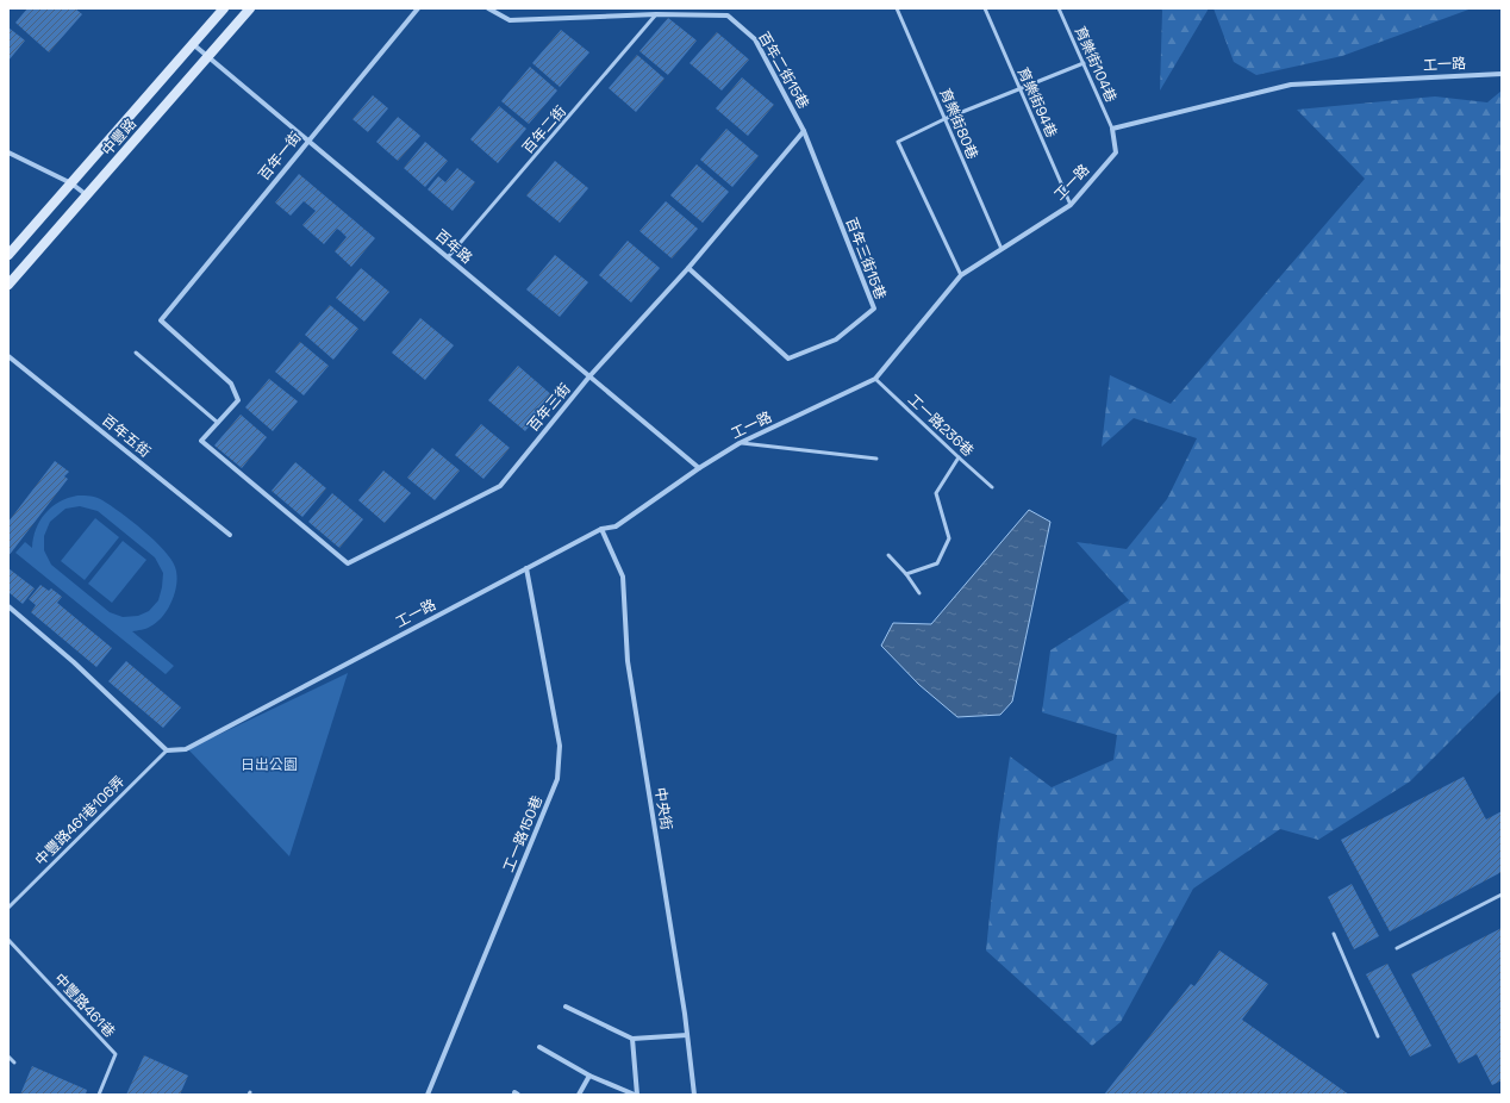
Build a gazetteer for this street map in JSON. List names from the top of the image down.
{
  "streets": {
    "main road": ["中豐路"],
    "street": [
      "工一路",
      "百年二街15巷",
      "百年一街",
      "百年路",
      "百年三街15巷",
      "百年三街",
      "百年五街",
      "中央街",
      "工一路150巷"
    ],
    "lane": [
      "育樂街104巷",
      "育樂街94巷",
      "育樂街80巷",
      "百年二街",
      "工一路236巷",
      "中豐路461巷106弄",
      "中豐路461巷"
    ]
  },
  "crossings": [
    ["育樂街104巷", "工一路"],
    ["工一路", "育樂街94巷"],
    ["工一路", "育樂街80巷"],
    ["工一路", "百年路"],
    ["工一路", "工一路236巷"],
    ["工一路", "中央街"],
    ["工一路", "中豐路461巷106弄"],
    ["工一路", "工一路150巷"],
    ["百年二街15巷", "百年二街"],
    ["百年二街15巷", "百年三街15巷"],
    ["百年二街15巷", "百年三街"],
    ["百年二街", "百年路"],
    ["中豐路", "百年路"],
    ["百年一街", "百年路"],
    ["百年一街", "百年三街"],
    ["百年路", "百年三街"],
    ["百年三街15巷", "百年三街"]
  ],
  "parks": ["日出公園"]
}
